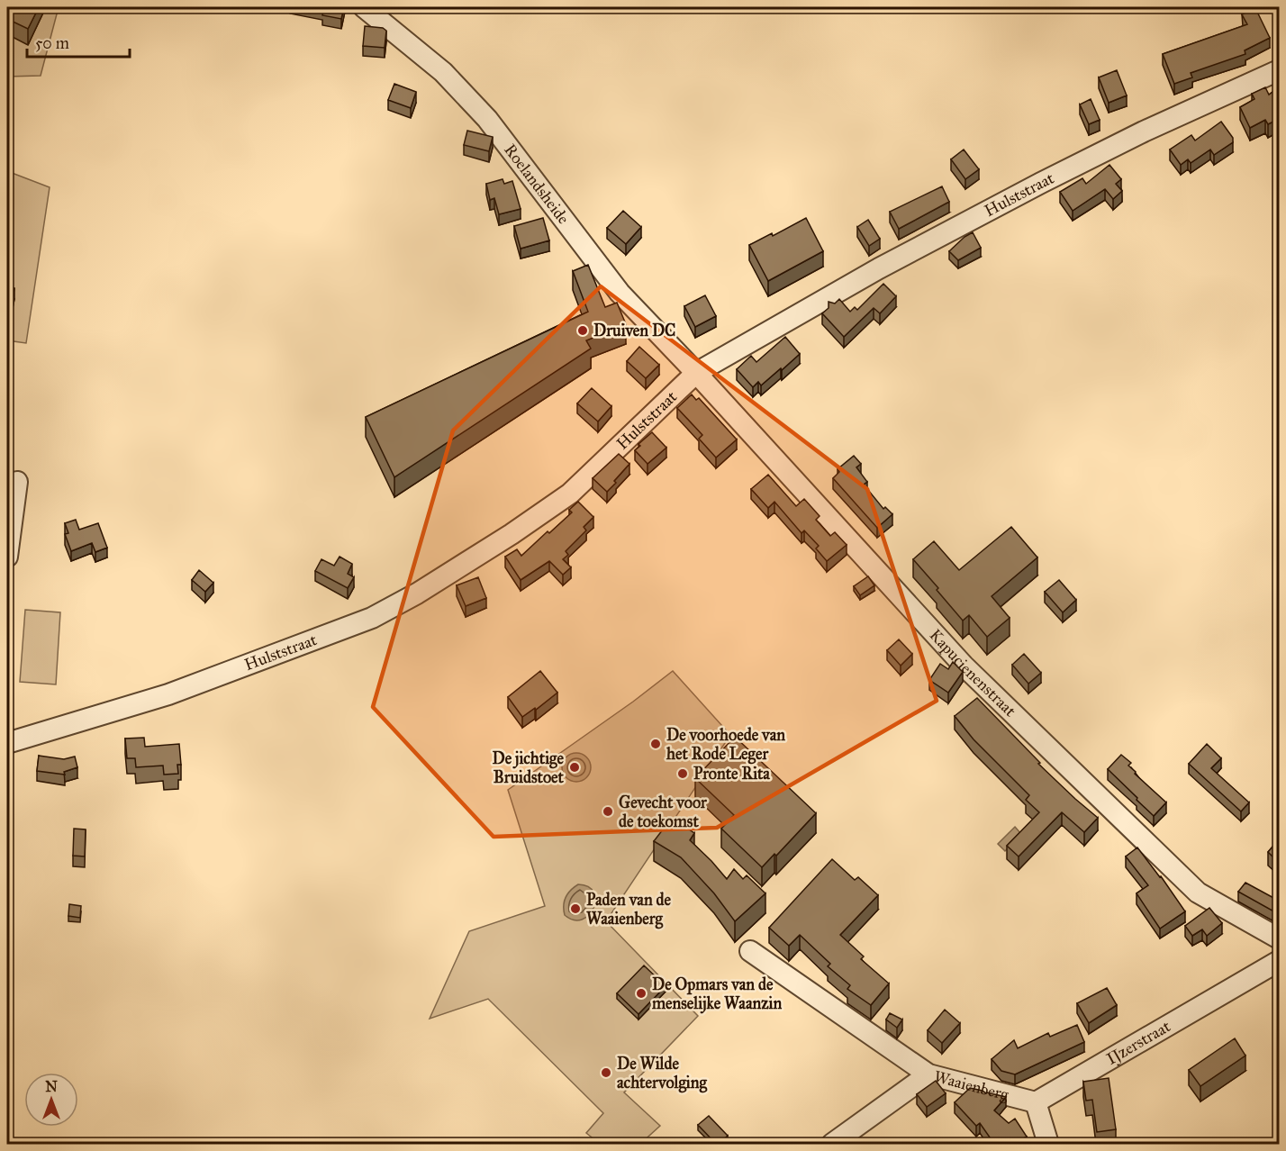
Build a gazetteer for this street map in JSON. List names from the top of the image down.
{
  "streets": {
    "street": [
      "Roelandsheide",
      "Hulststraat",
      "Kapucienenstraat",
      "IJzerstraat",
      "Waaienberg"
    ]
  },
  "crossings": [
    ["Roelandsheide", "Hulststraat"],
    ["Roelandsheide", "Kapucienenstraat"],
    ["Hulststraat", "Kapucienenstraat"],
    ["IJzerstraat", "Waaienberg"]
  ],
  "places": [
    "Druiven DC",
    "De voorhoede van het Rode Leger",
    "De jichtige Bruidstoet",
    "Pronte Rita",
    "Gevecht voor de toekomst",
    "Paden van de Waaienberg",
    "De Opmars van de menselijke Waanzin",
    "De Wilde achtervolging"
  ],
  "scale_bar": "50 m",
  "north": "top"
}
